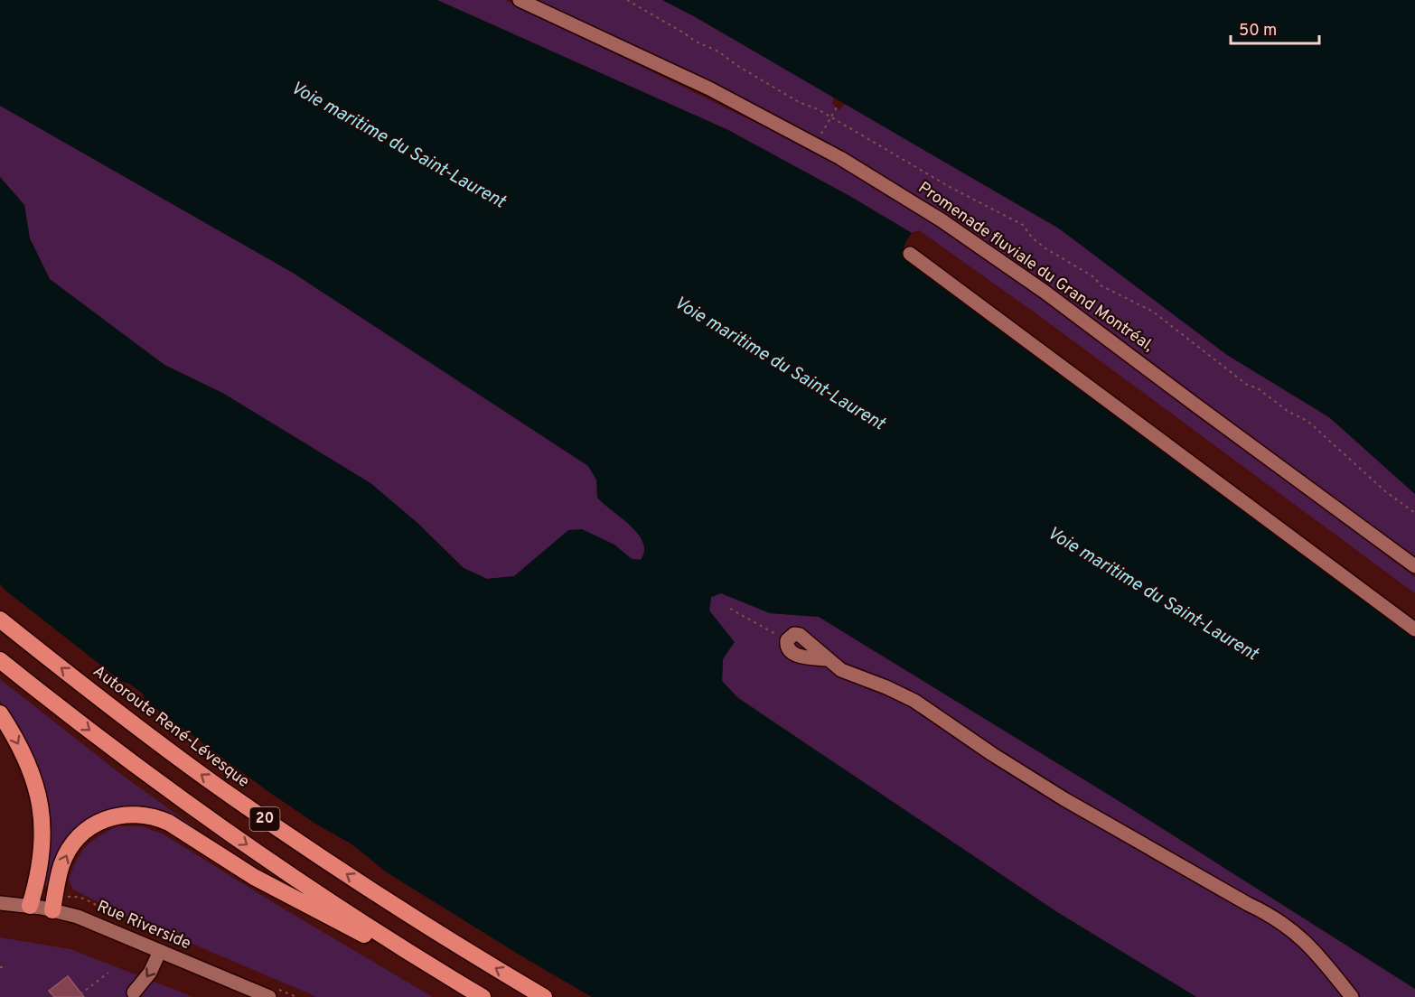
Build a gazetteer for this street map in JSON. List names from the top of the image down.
{
  "streets": {
    "highway": ["Autoroute René-Lévesque", "20"],
    "street": ["Promenade fluviale du Grand Montréal,", "Rue Riverside"]
  },
  "water": ["Voie maritime du Saint-Laurent"],
  "scale_bar": "50 m"
}
